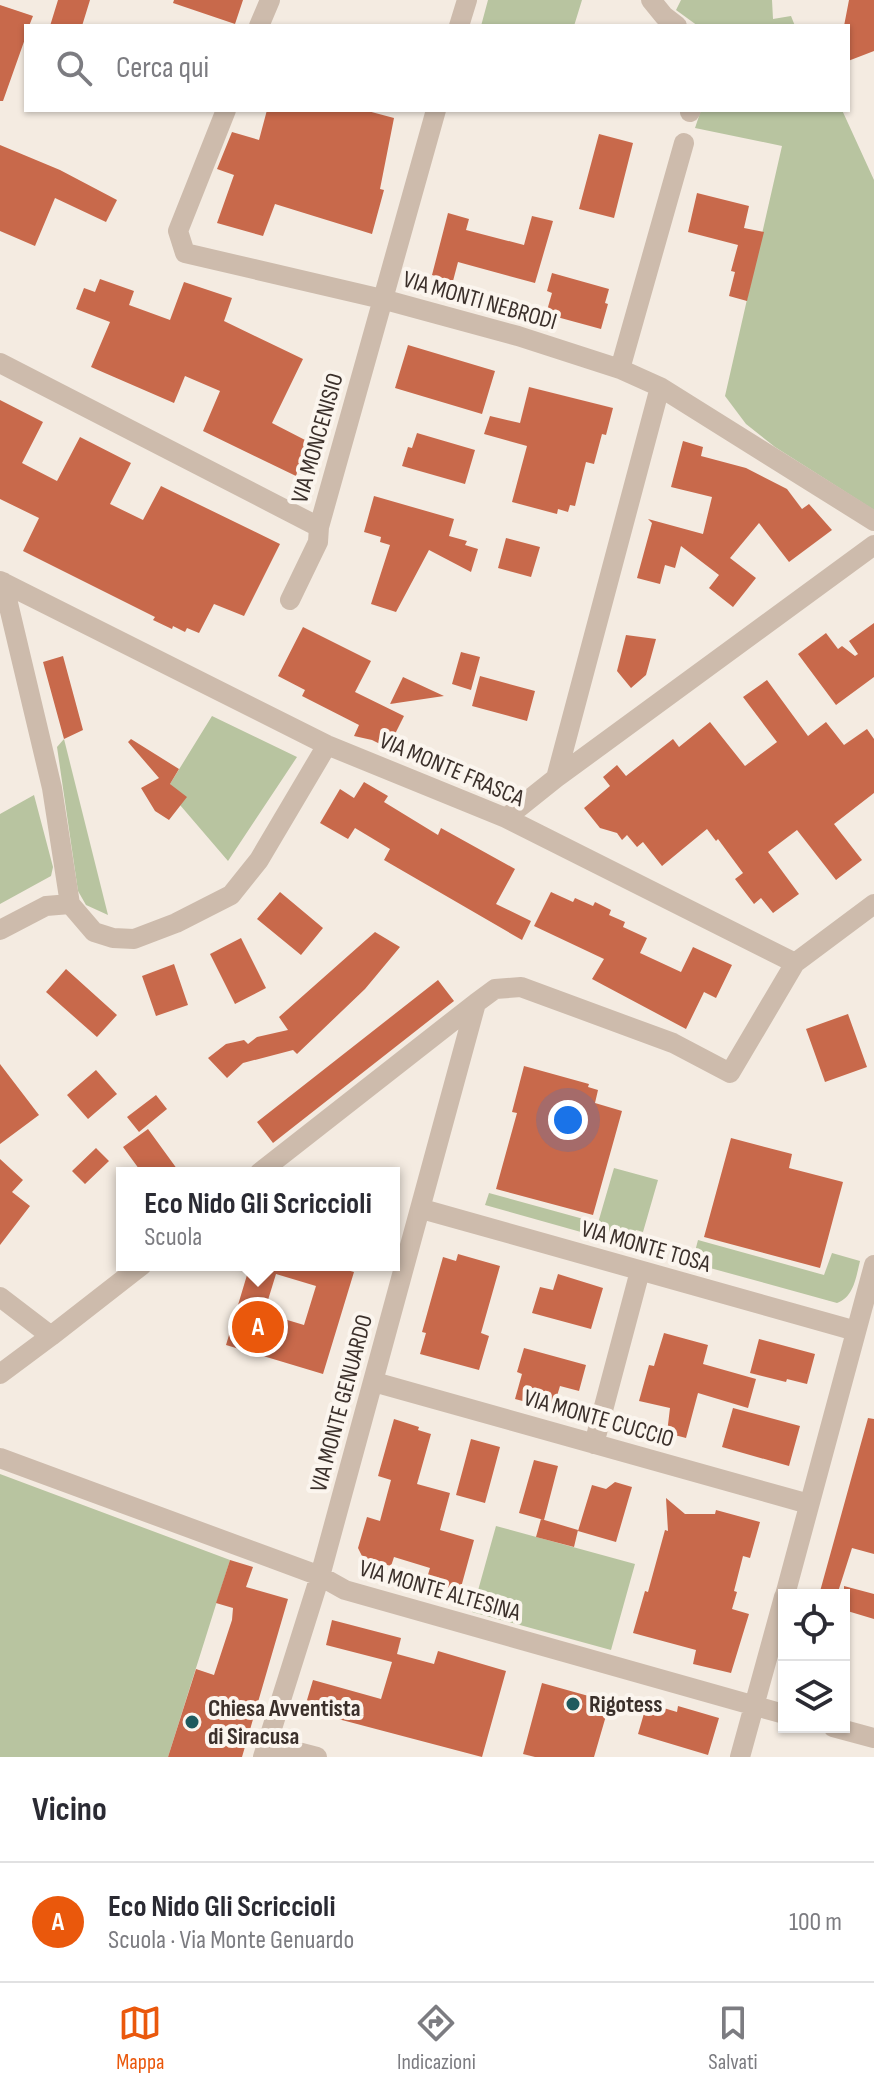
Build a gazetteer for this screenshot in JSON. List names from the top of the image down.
{
  "streets": {
    "street": [
      "VIA MONTI NEBRODI",
      "VIA MONCENISIO",
      "VIA MONTE FRASCA",
      "VIA MONTE TOSA",
      "VIA MONTE GENUARDO",
      "VIA MONTE CUCCIO",
      "VIA MONTE ALTESINA"
    ]
  },
  "crossings": [
    ["VIA MONTI NEBRODI", "VIA MONCENISIO"],
    ["VIA MONTE TOSA", "VIA MONTE GENUARDO"],
    ["VIA MONTE GENUARDO", "VIA MONTE CUCCIO"],
    ["VIA MONTE GENUARDO", "VIA MONTE ALTESINA"]
  ],
  "places": ["Rigotess", "Chiesa Avventista di Siracusa"],
  "page": {
    "search": "Cerca qui",
    "popup": ["Eco Nido Gli Scriccioli", "Scuola"],
    "pins": "A",
    "heading": "Vicino",
    "list": [
      {
        "mark": "A",
        "name": "Eco Nido Gli Scriccioli",
        "note": "Scuola · Via Monte Genuardo",
        "value": "100 m"
      }
    ],
    "nav": ["Mappa", "Indicazioni", "Salvati"]
  }
}
